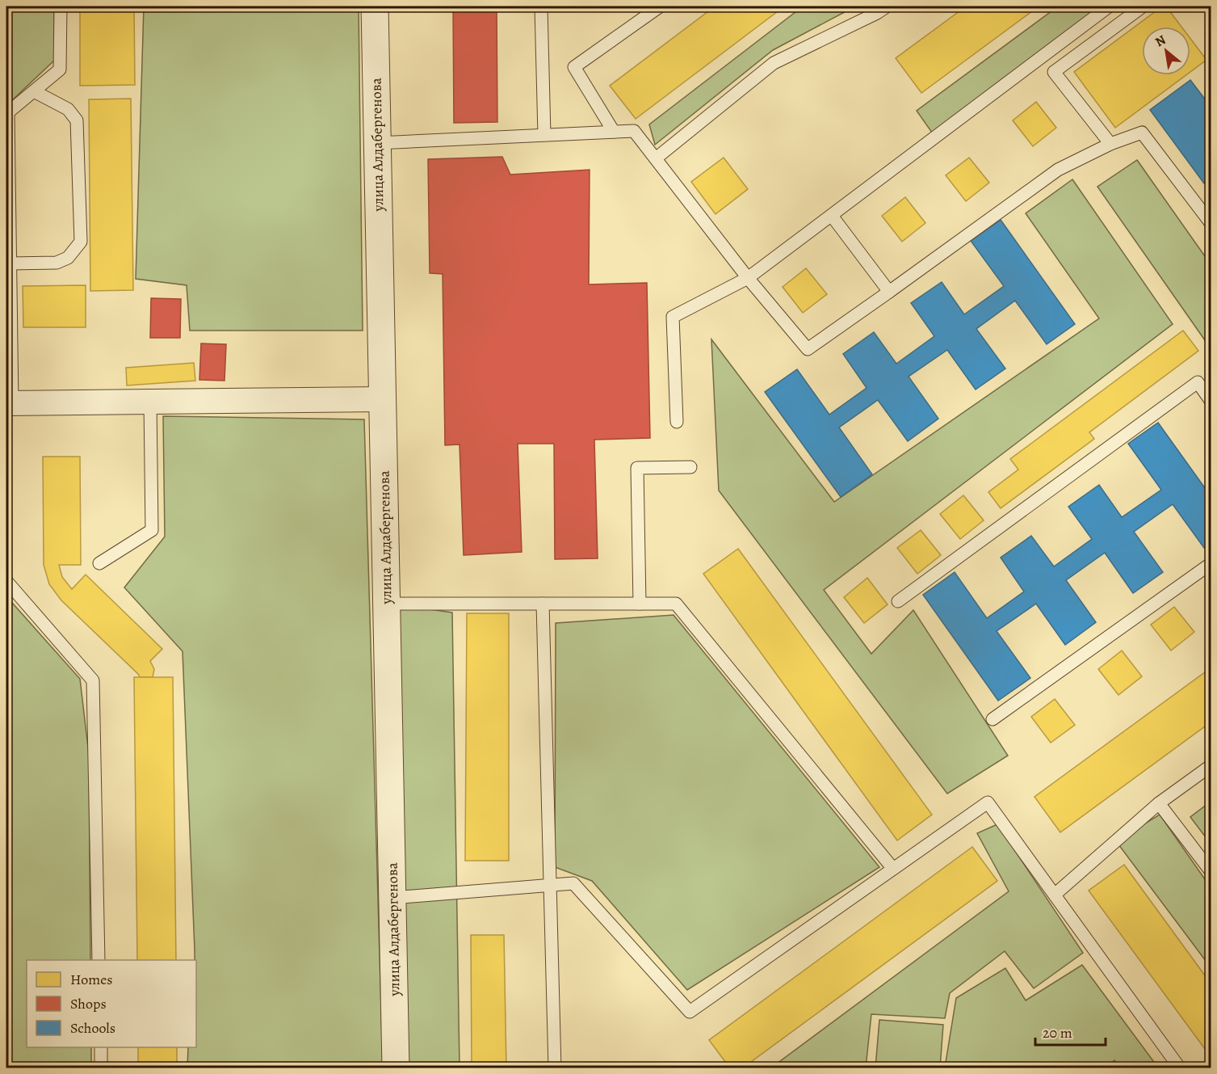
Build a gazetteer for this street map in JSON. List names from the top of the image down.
{
  "streets": {
    "street": ["улица Алдабергенова"]
  },
  "legend": ["Homes", "Shops", "Schools"],
  "scale_bar": "20 m",
  "north": "top left"
}
